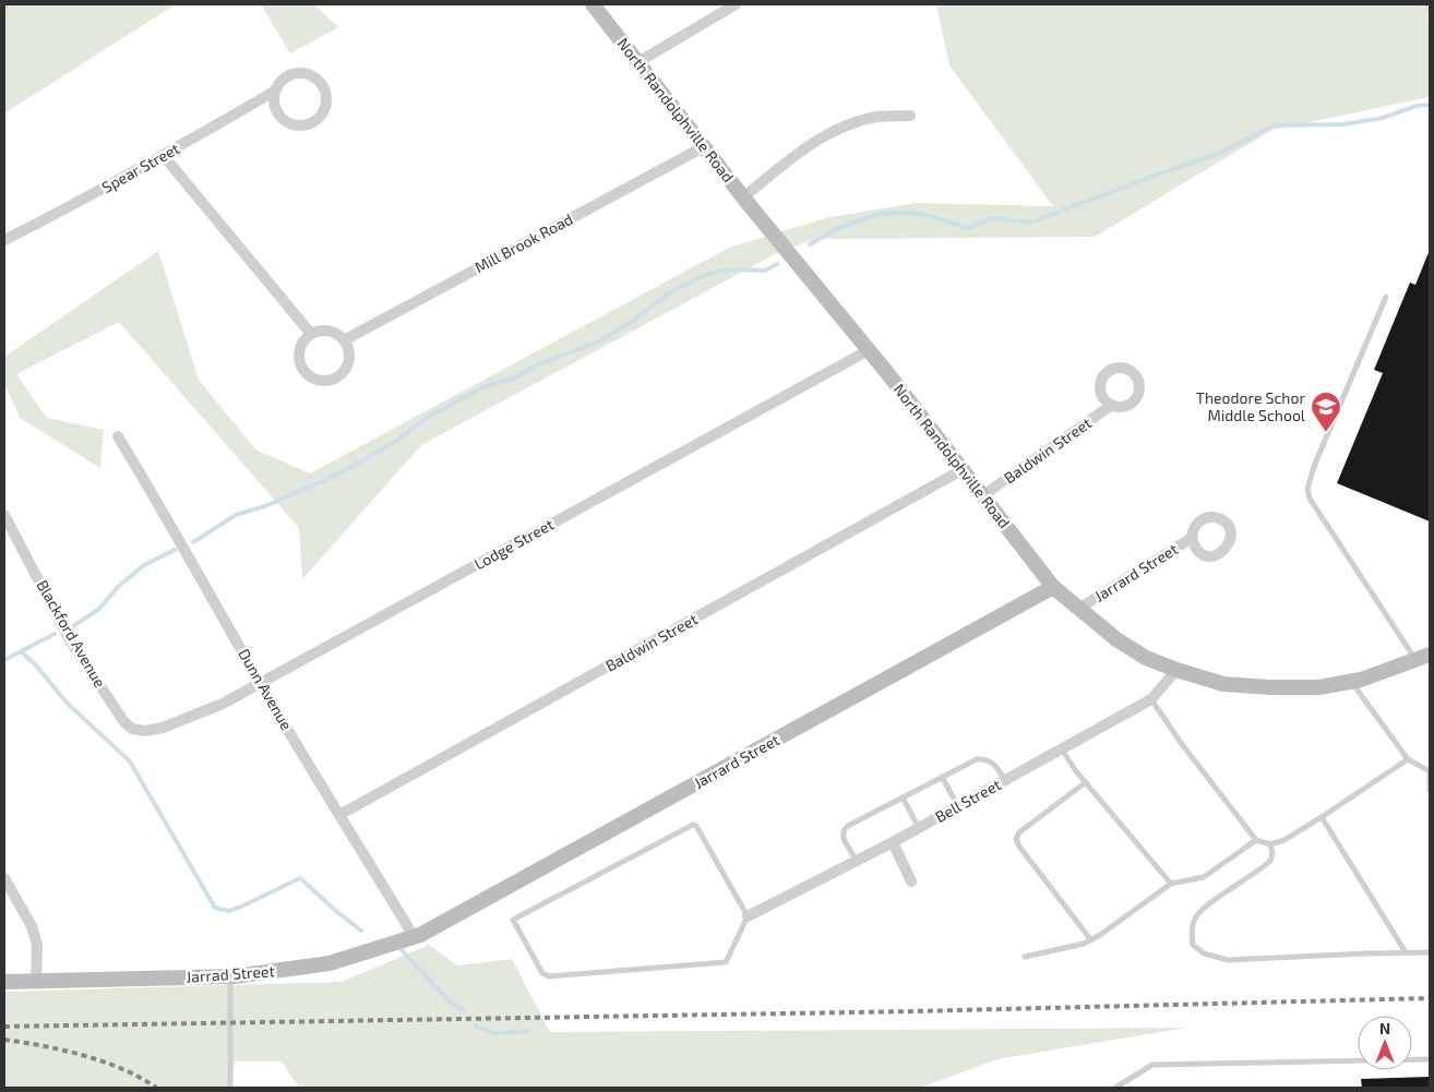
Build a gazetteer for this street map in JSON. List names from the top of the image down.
{
  "streets": {
    "street": [
      "North Randolphville Road",
      "Spear Street",
      "Mill Brook Road",
      "Baldwin Street",
      "Lodge Street",
      "Jarrard Street",
      "Blackford Avenue",
      "Dunn Avenue",
      "Bell Street",
      "Jarrad Street"
    ]
  },
  "crossings": [
    ["North Randolphville Road", "Mill Brook Road"],
    ["North Randolphville Road", "Baldwin Street"],
    ["North Randolphville Road", "Lodge Street"],
    ["North Randolphville Road", "Jarrard Street"],
    ["North Randolphville Road", "Bell Street"],
    ["Baldwin Street", "Dunn Avenue"],
    ["Lodge Street", "Blackford Avenue"],
    ["Lodge Street", "Dunn Avenue"],
    ["Jarrard Street", "Dunn Avenue"],
    ["Jarrard Street", "Jarrad Street"],
    ["Dunn Avenue", "Jarrad Street"]
  ],
  "places": {
    "school or university": ["Theodore Schor Middle School"]
  },
  "north": "top"
}
